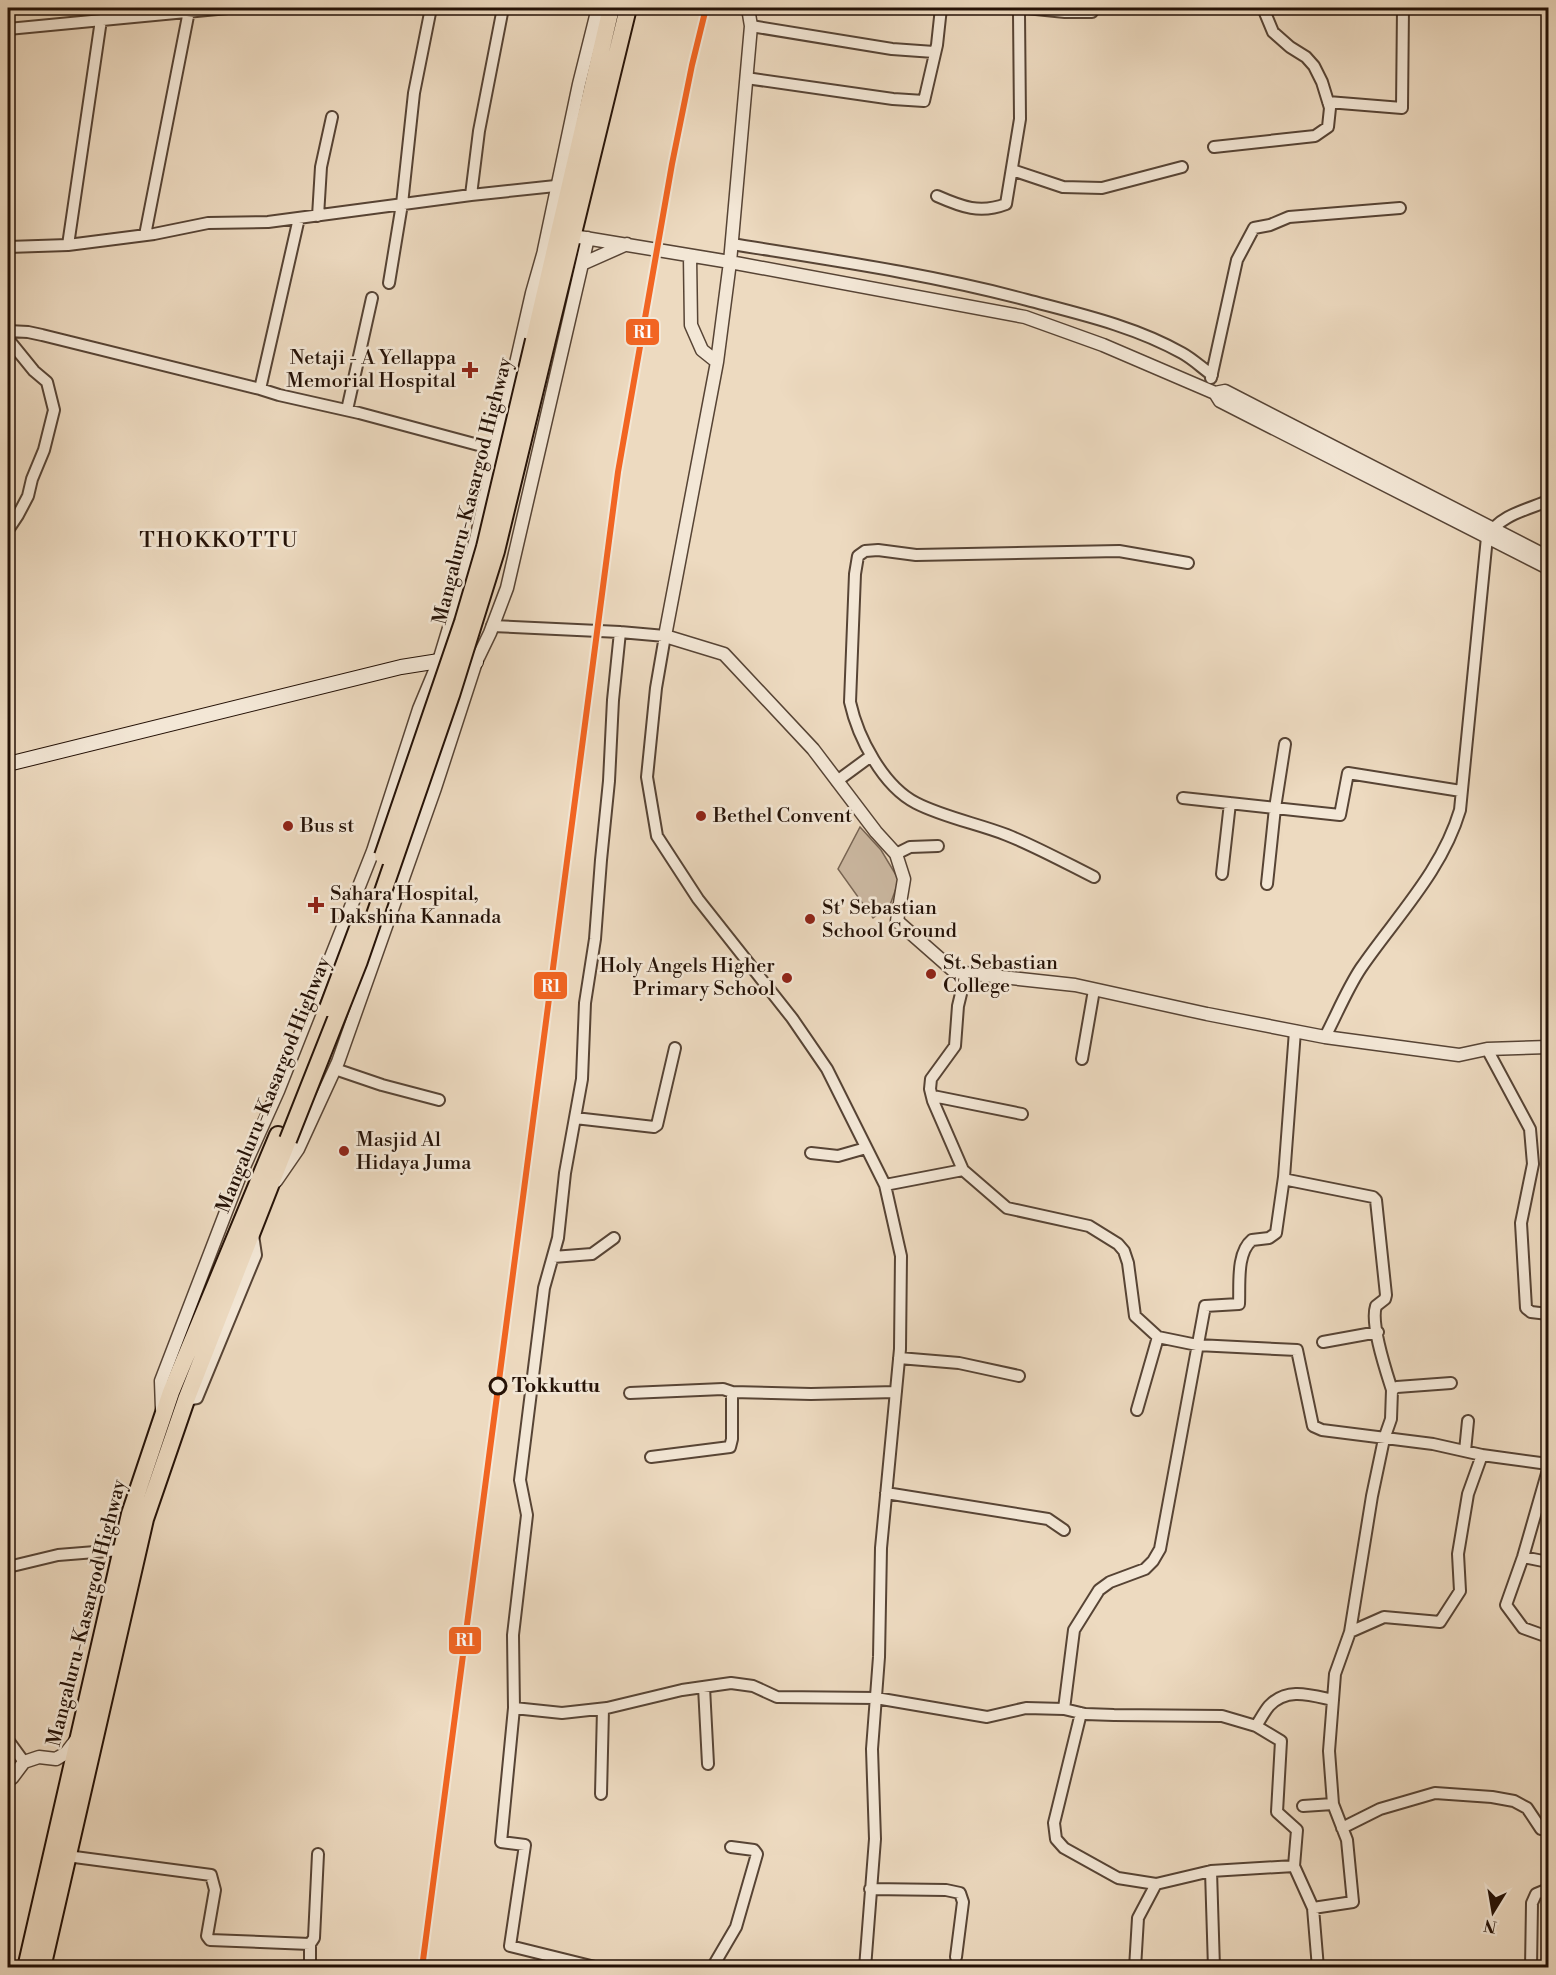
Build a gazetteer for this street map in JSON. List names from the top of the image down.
{
  "streets": {
    "highway": ["Mangaluru-Kasargod Highway"]
  },
  "districts": ["THOKKOTTU"],
  "places": {
    "health": ["Netaji - A Yellappa Memorial Hospital", "Sahara Hospital, Dakshina Kannada"],
    "other": [
      "Bethel Convent",
      "Bus st",
      "St' Sebastian School Ground",
      "St. Sebastian College",
      "Holy Angels Higher Primary School",
      "Masjid Al Hidaya Juma",
      "Tokkuttu"
    ]
  },
  "lines": ["transit line R1"],
  "north": "bottom"
}
